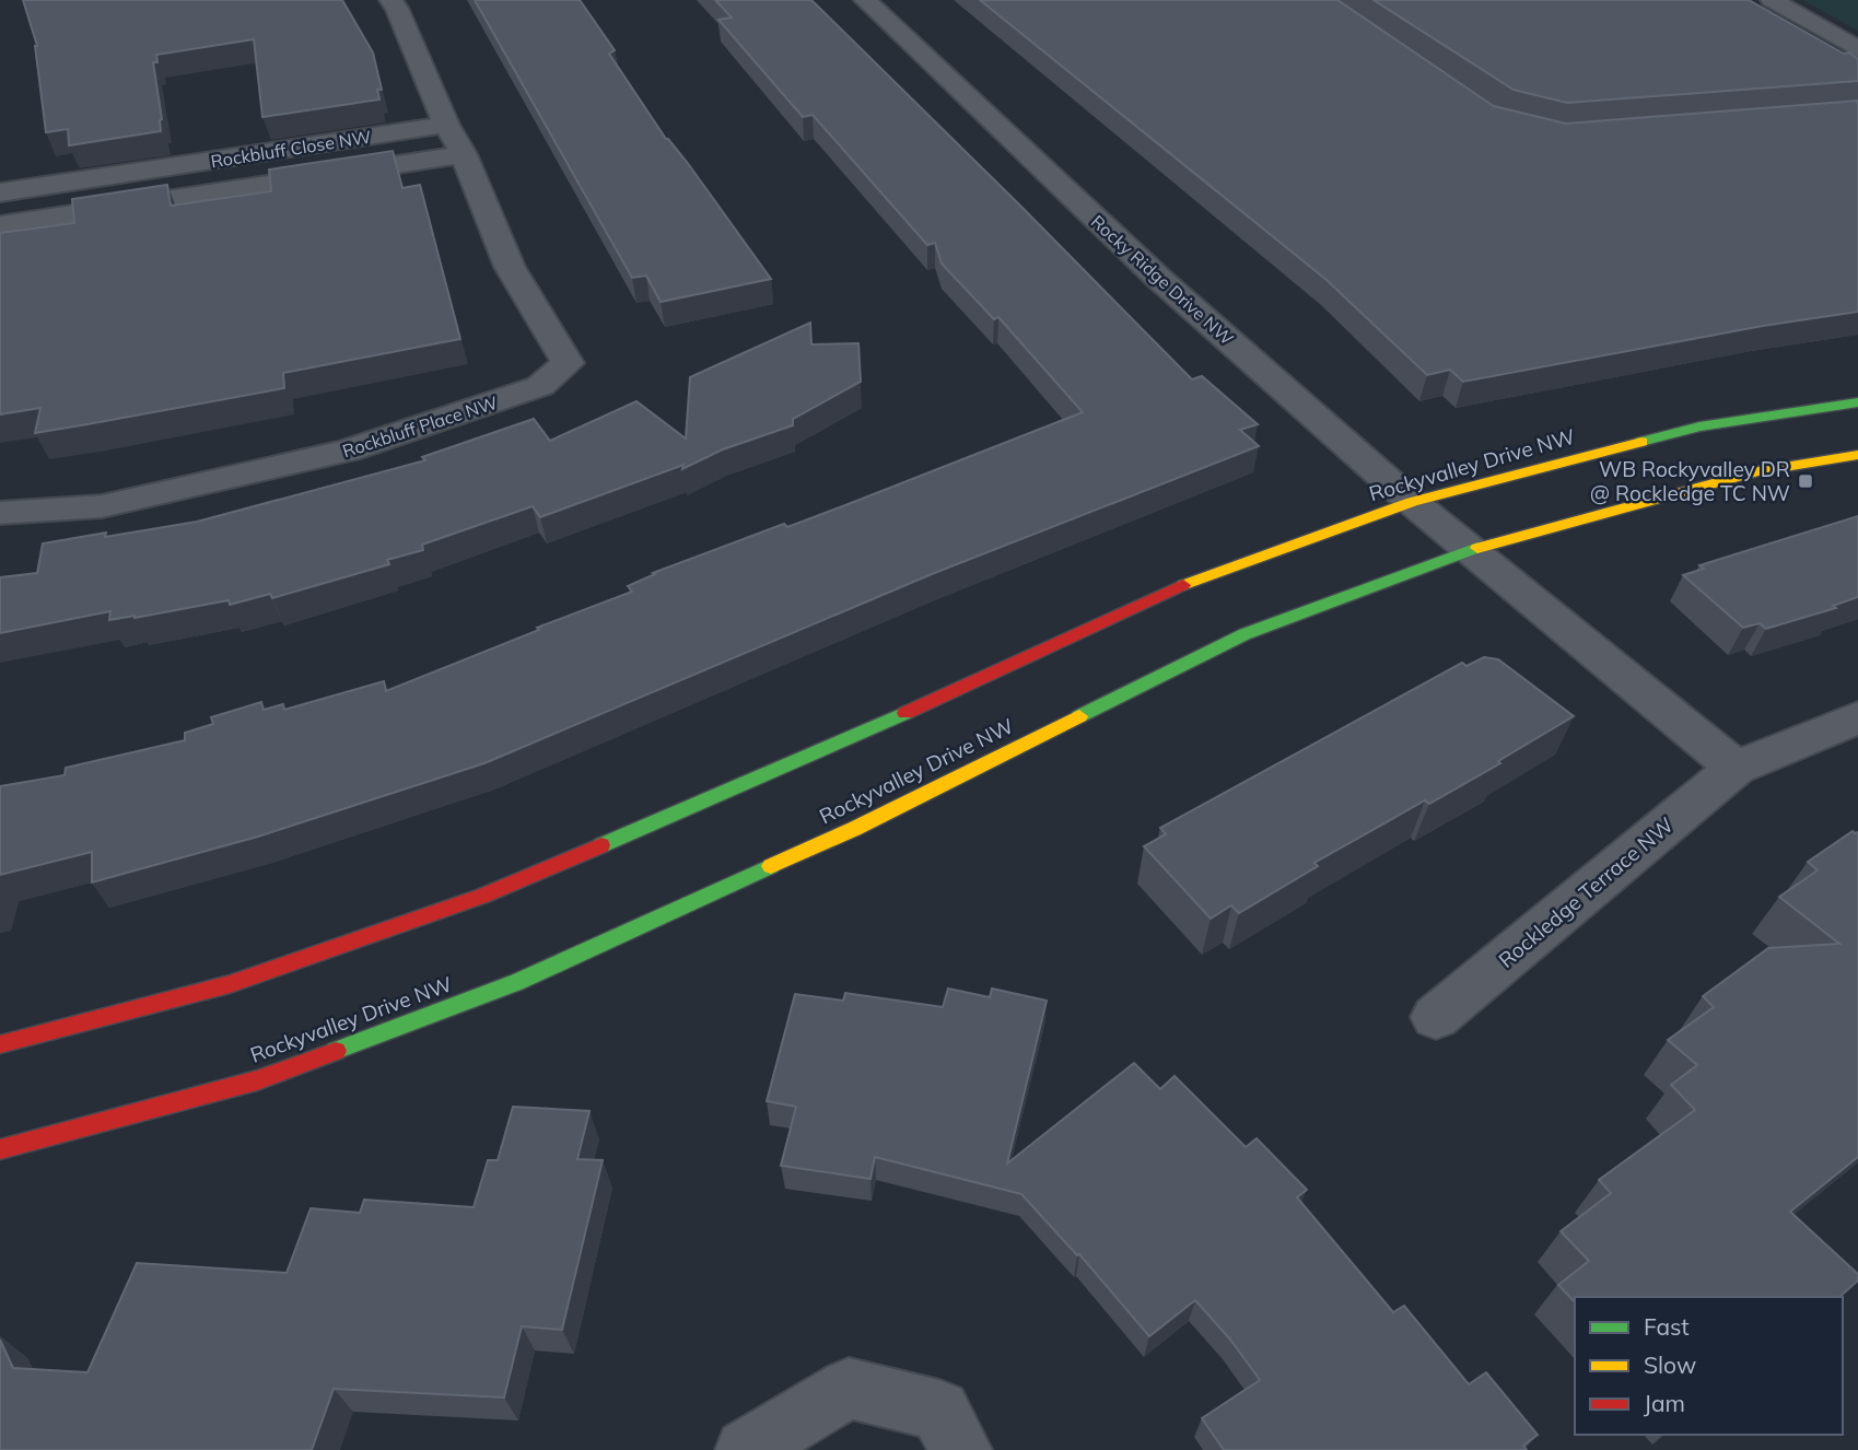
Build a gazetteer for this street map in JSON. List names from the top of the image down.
{
  "streets": {
    "street": [
      "Rockbluff Close NW",
      "Rocky Ridge Drive NW",
      "Rockbluff Place NW",
      "Rockyvalley Drive NW",
      "Rockledge Terrace NW"
    ]
  },
  "crossings": [
    ["Rockbluff Close NW", "Rockbluff Place NW"],
    ["Rocky Ridge Drive NW", "Rockyvalley Drive NW"]
  ],
  "places": {
    "transit": ["WB Rockyvalley DR @ Rockledge TC NW"]
  },
  "legend": ["Fast", "Slow", "Jam"]
}
